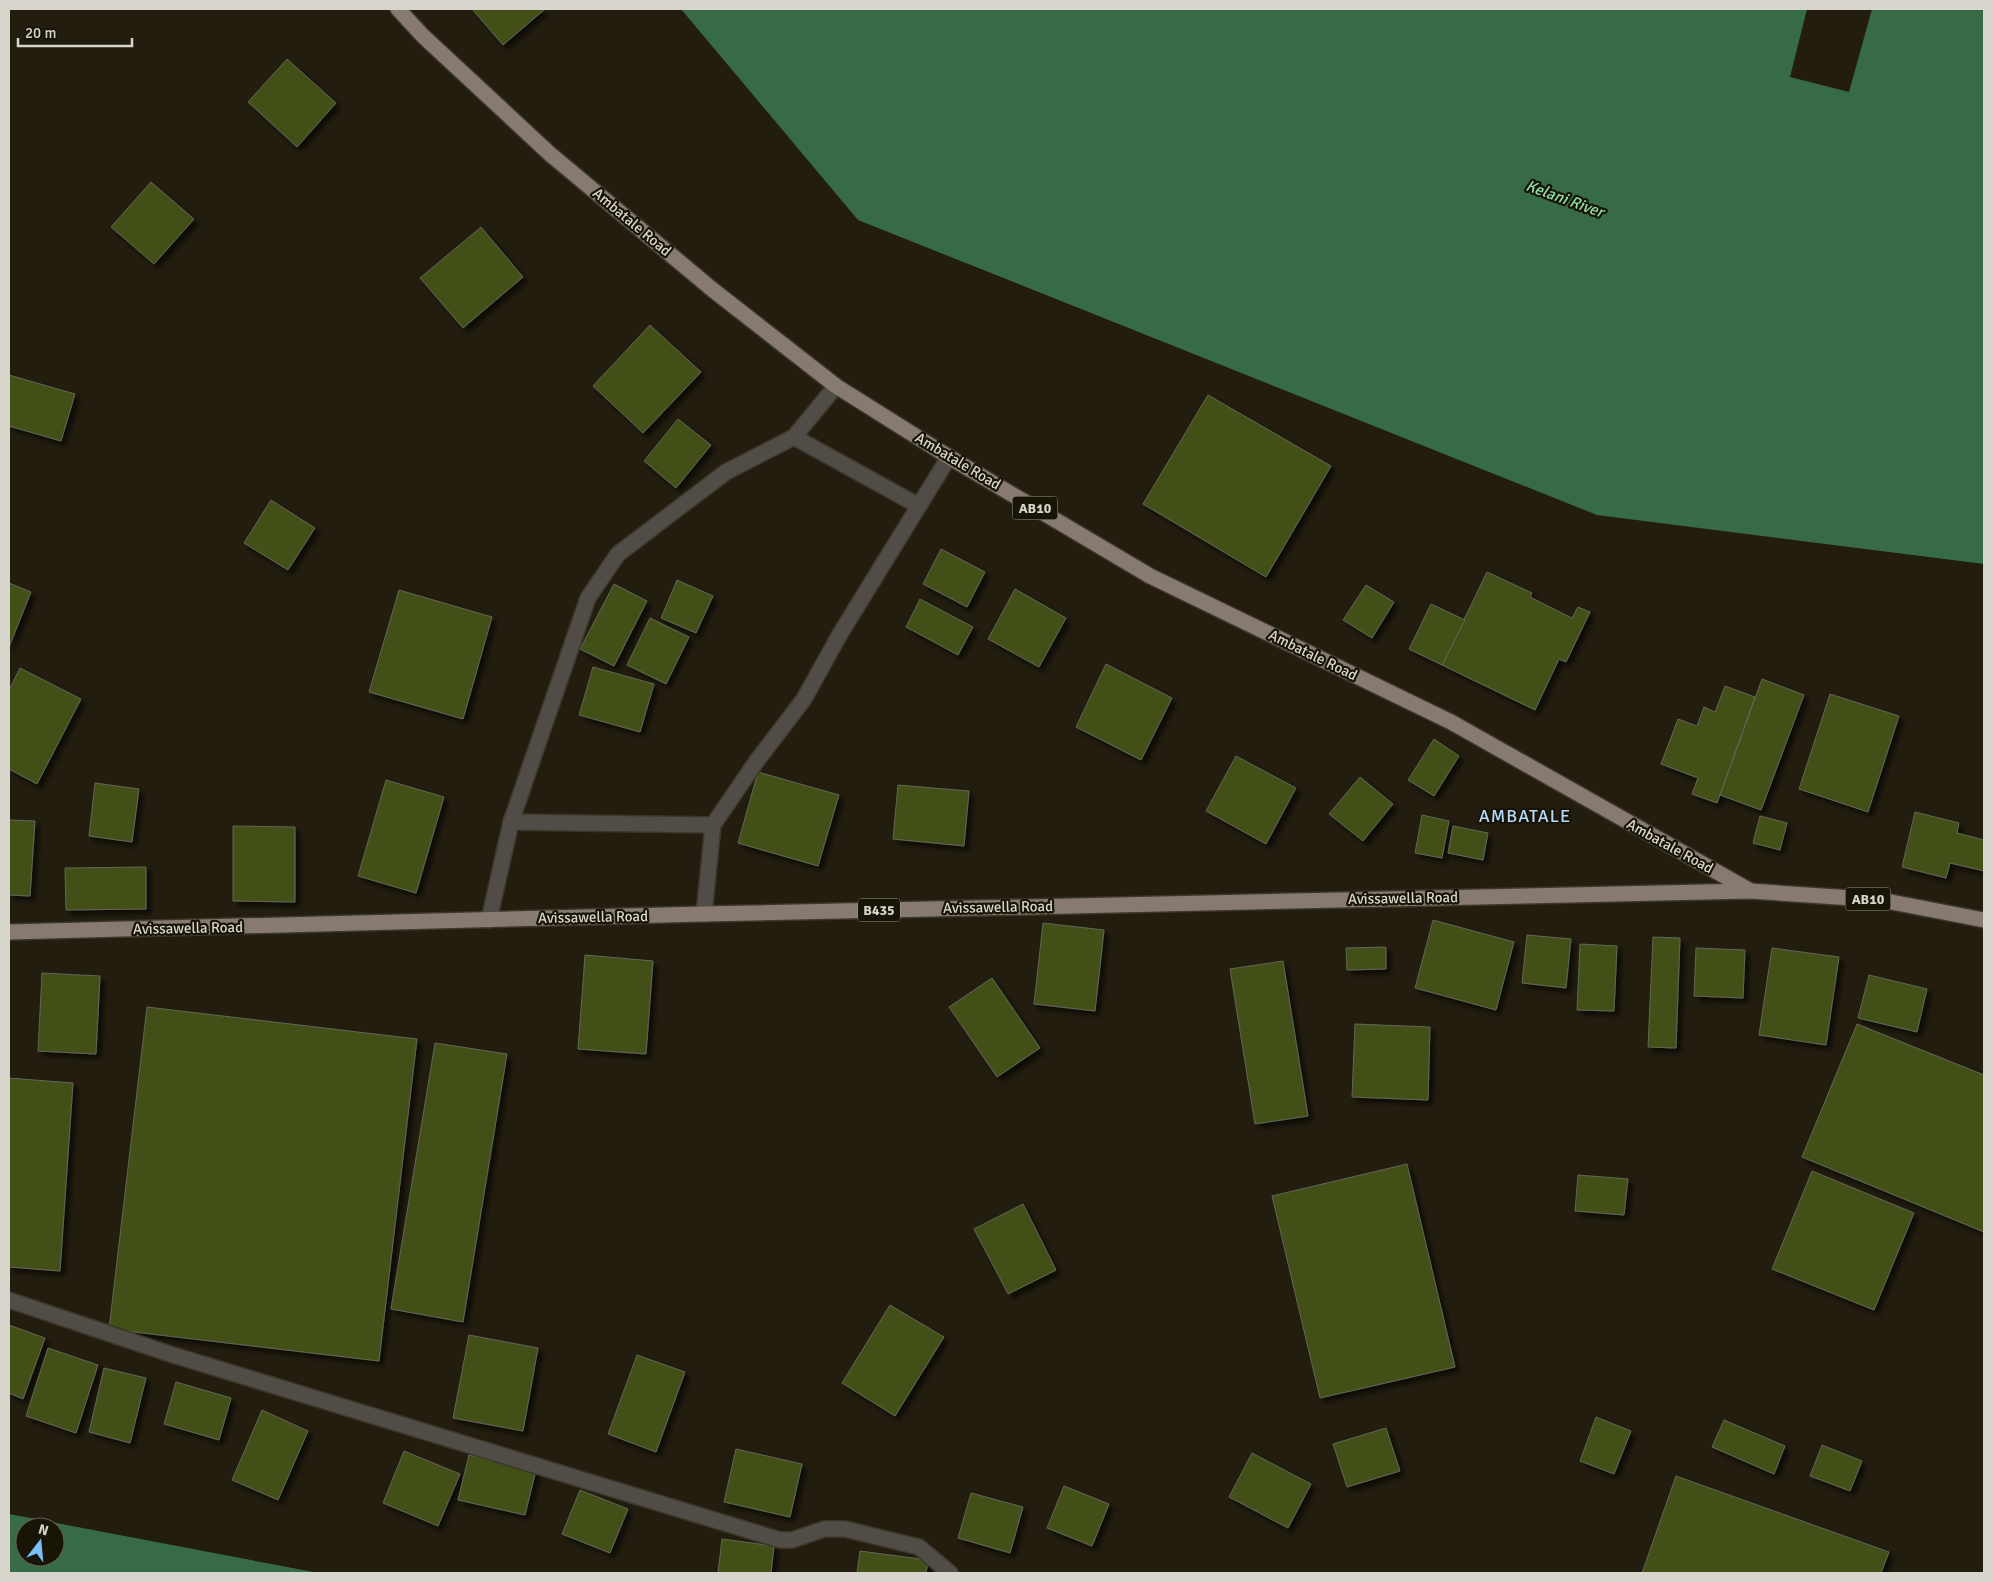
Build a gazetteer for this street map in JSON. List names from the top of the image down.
{
  "streets": {
    "main road": [
      "Ambatale Road",
      "AB10",
      "Avissawella Road",
      "B435"
    ]
  },
  "crossings": [
    ["Ambatale Road", "Avissawella Road"]
  ],
  "districts": ["AMBATALE"],
  "water": ["Kelani River"],
  "scale_bar": "20 m",
  "north": "top"
}
